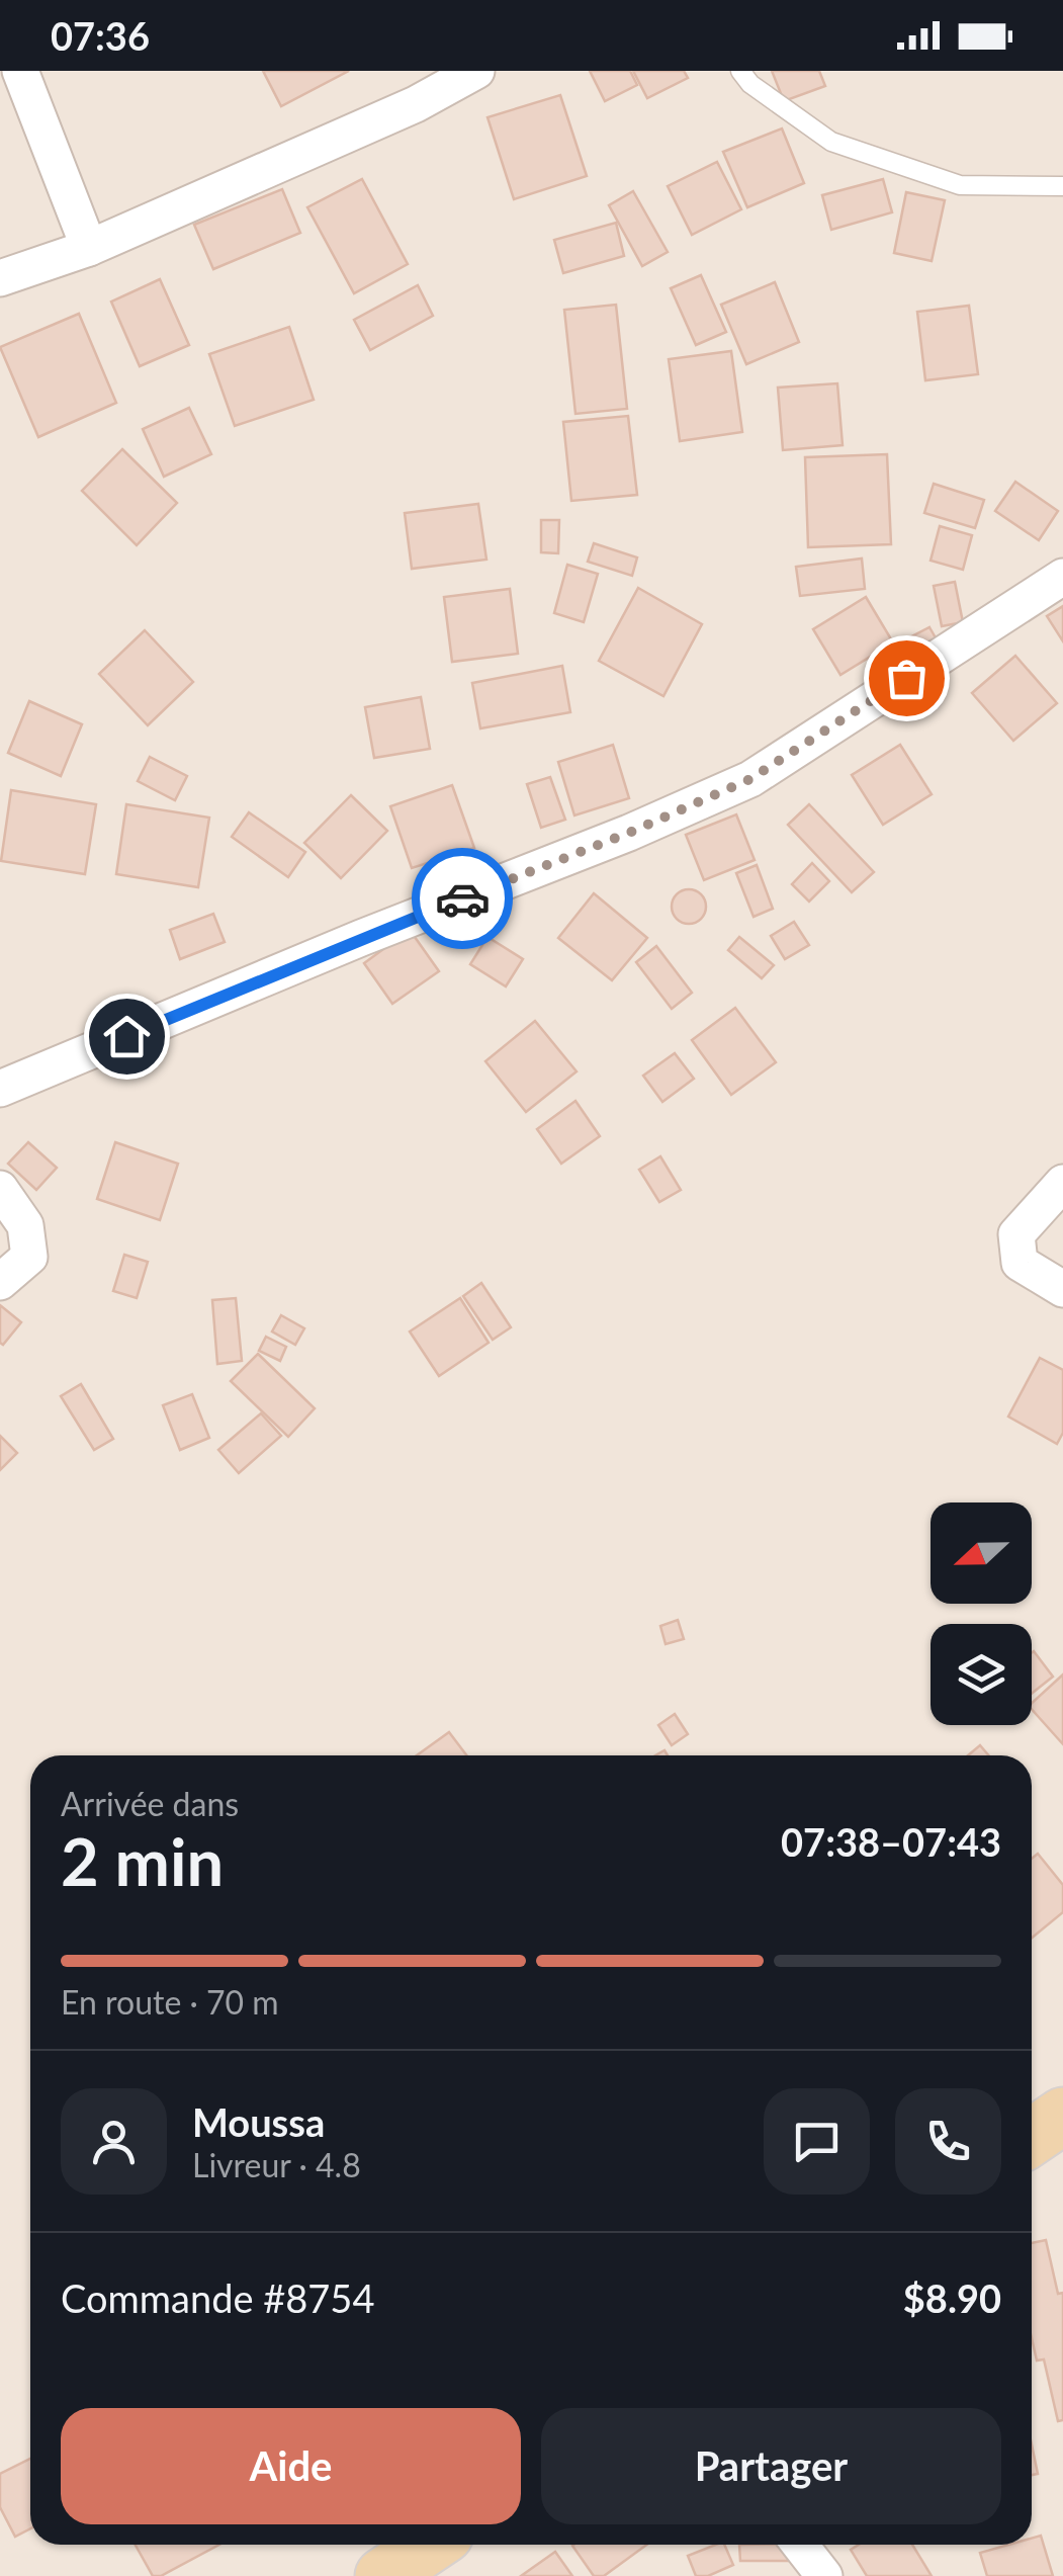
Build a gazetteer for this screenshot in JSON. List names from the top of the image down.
{
  "north": "left",
  "page": {
    "status": "07:36",
    "heading": ["2 min", "Arrivée dans", "07:38–07:43"],
    "panel": [
      "Moussa",
      "Livreur · 4.8",
      "Commande #8754",
      "$8.90"
    ],
    "bar": "En route · 70 m",
    "buttons": ["Aide", "Partager"]
  }
}
